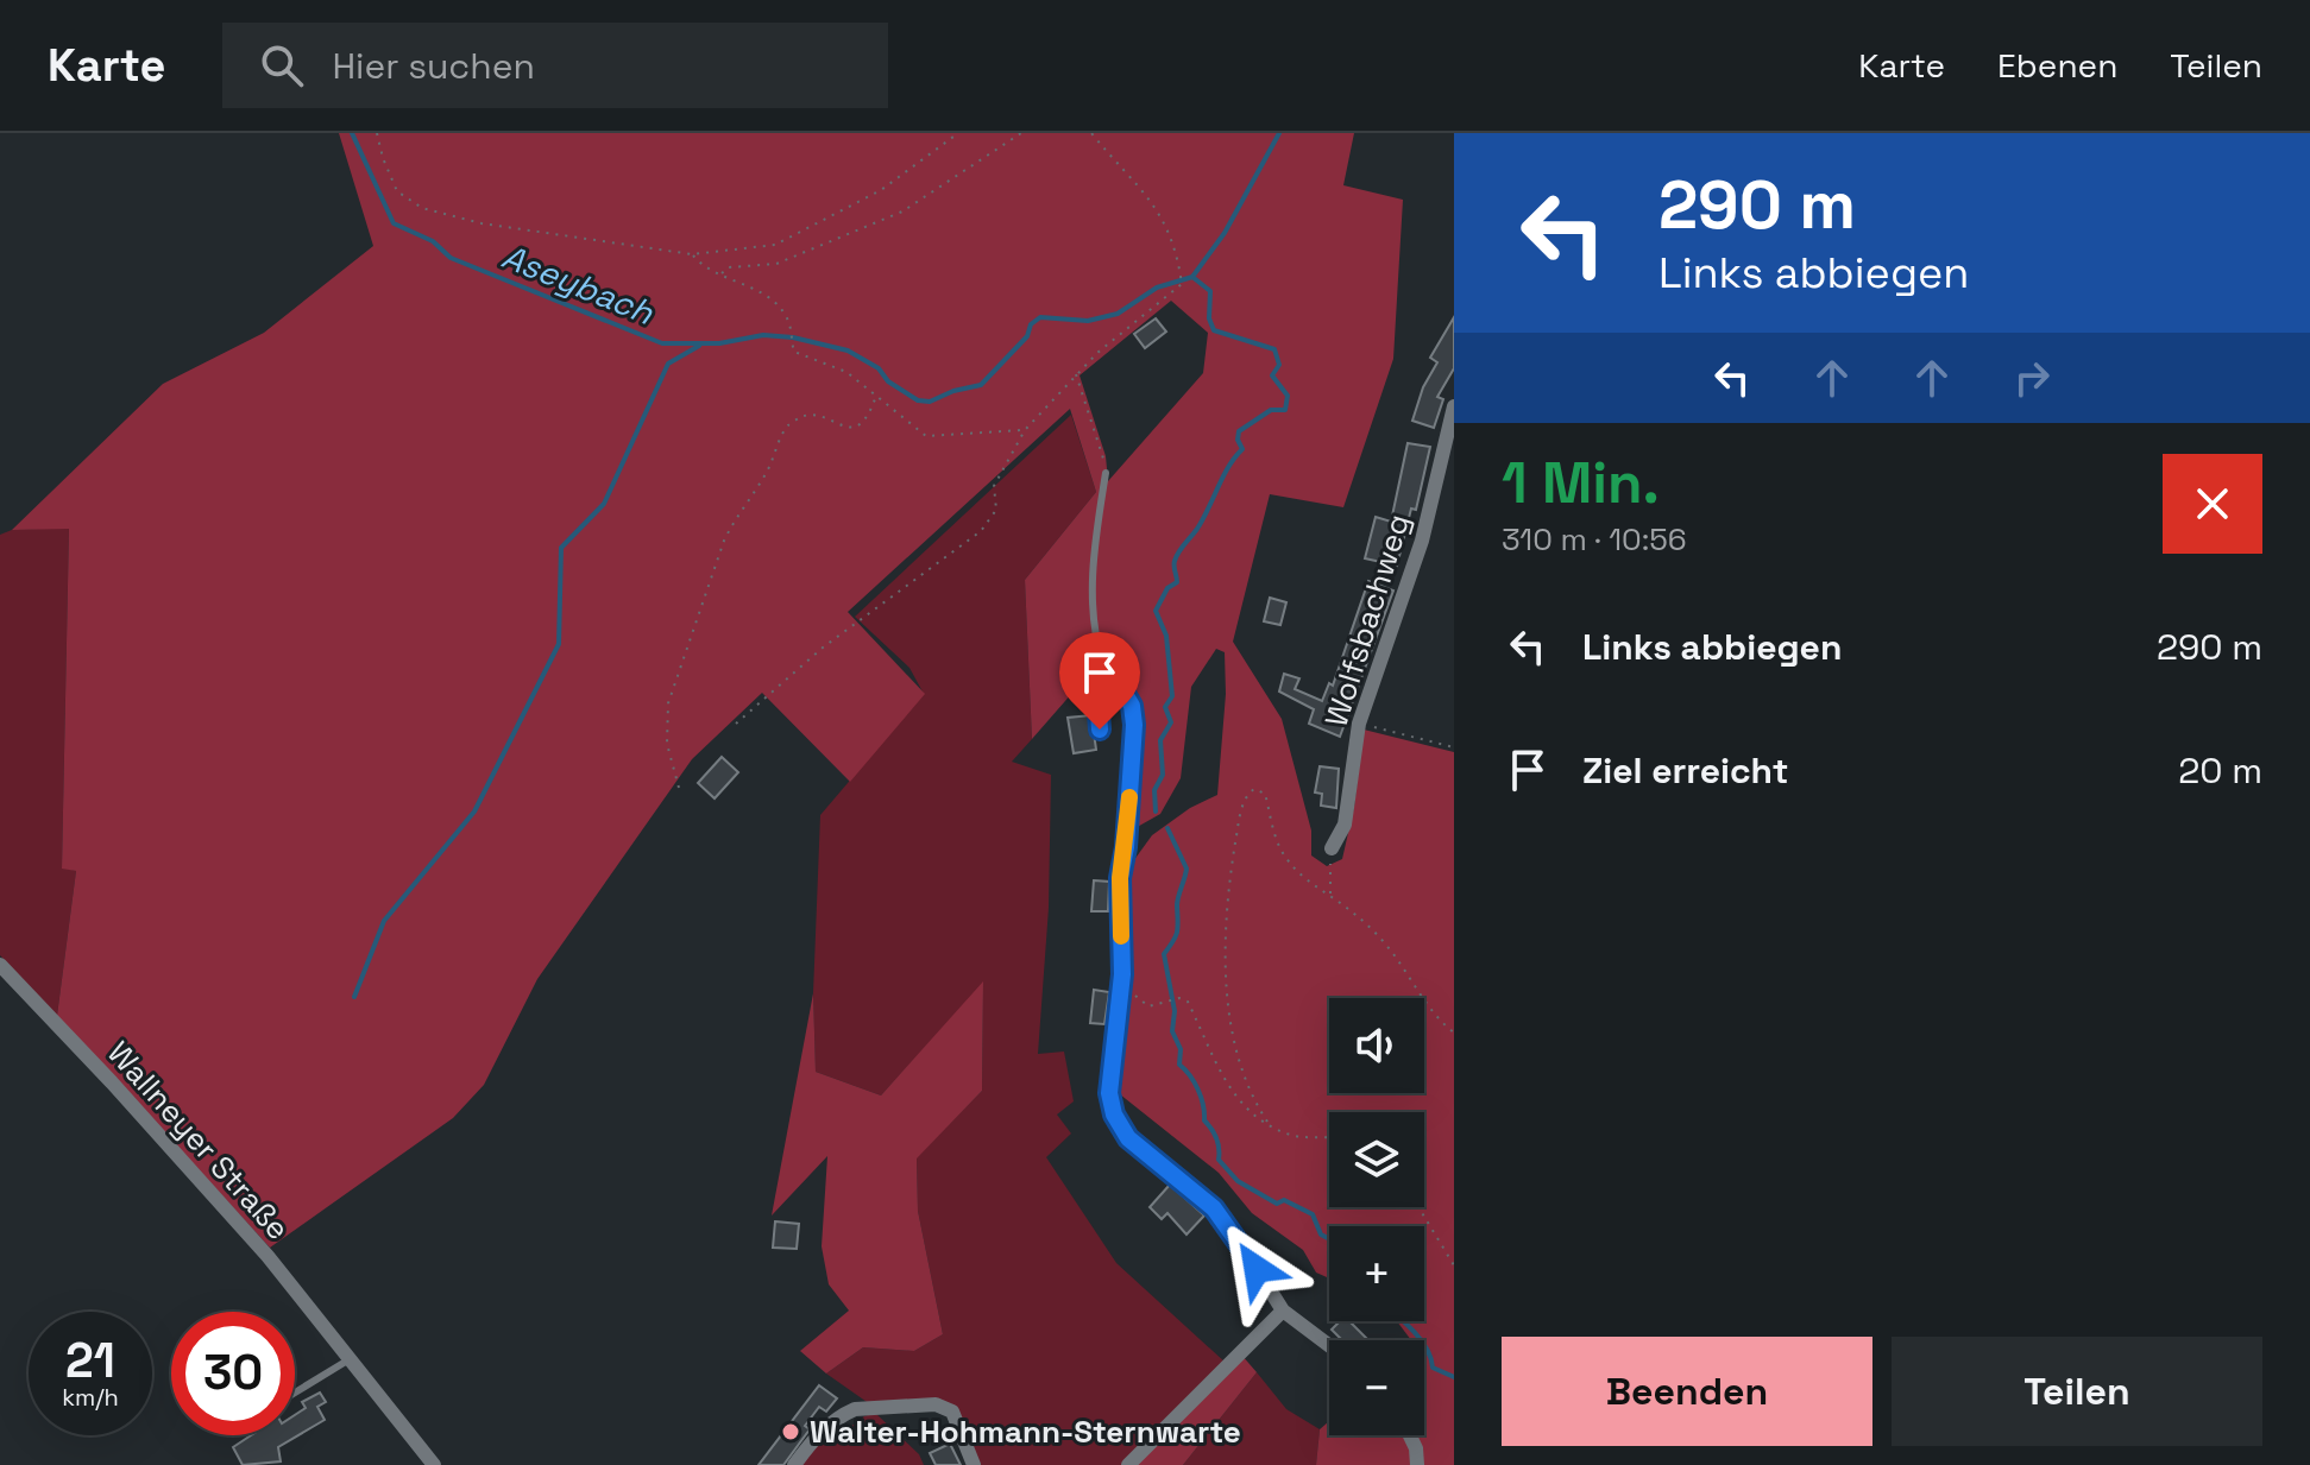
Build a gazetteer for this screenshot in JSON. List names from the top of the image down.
{
  "streets": {
    "street": ["Wolfsbachweg", "Wallneyer Straße"]
  },
  "water": ["Aseybach"],
  "places": ["Walter-Hohmann-Sternwarte"],
  "page": {
    "header": "Karte",
    "search": "Hier suchen",
    "nav": ["Karte", "Ebenen", "Teilen"],
    "turn": ["290 m", "Links abbiegen"],
    "heading": ["1 Min.", "310 m · 10:56"],
    "list": [
      {
        "name": "Links abbiegen",
        "value": "290 m"
      },
      {
        "name": "Ziel erreicht",
        "value": "20 m"
      }
    ],
    "map_buttons": ["+", "−"],
    "speed": "21 km/h",
    "limit": "30",
    "buttons": ["Beenden", "Teilen"]
  }
}
